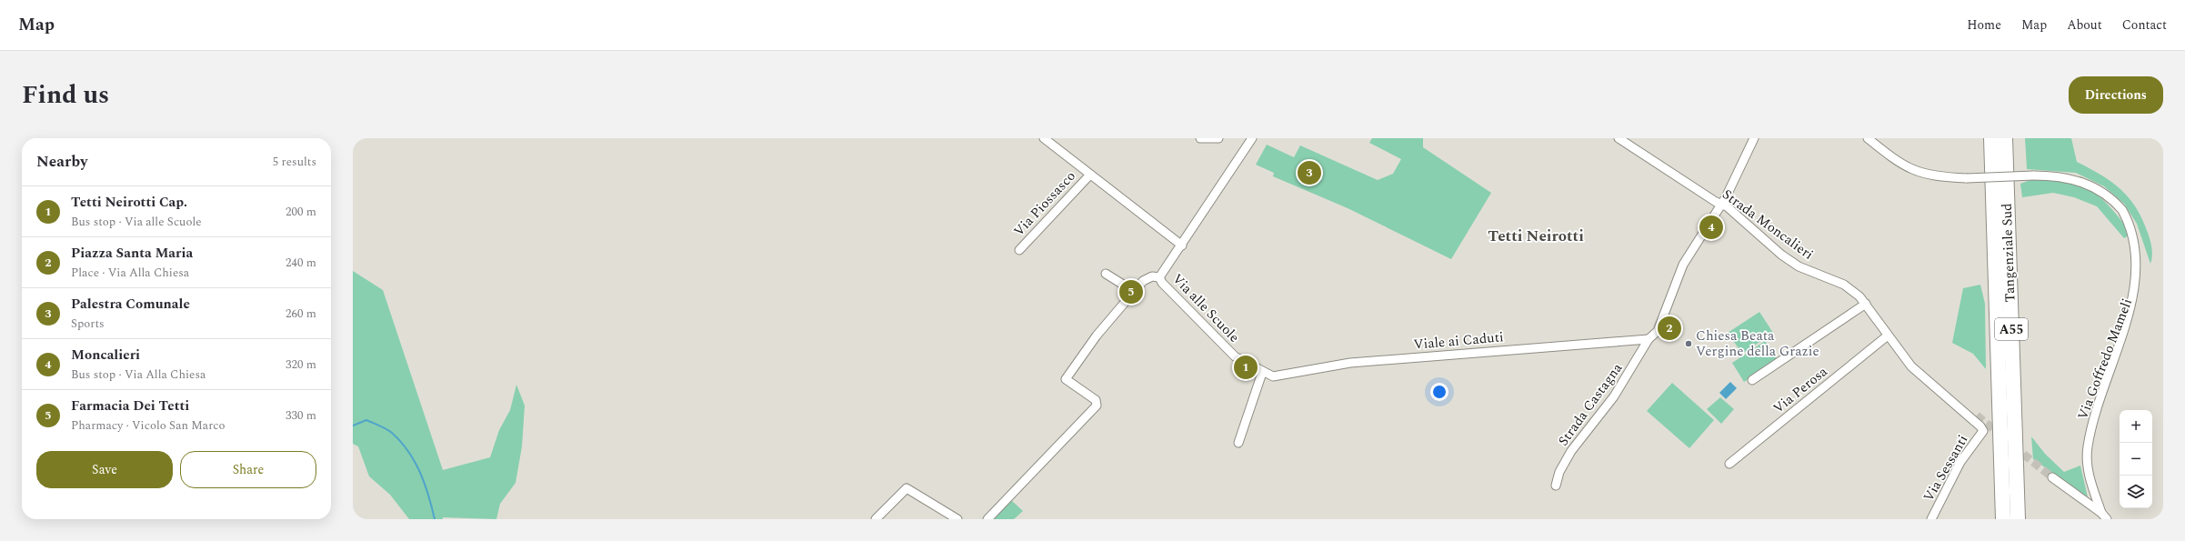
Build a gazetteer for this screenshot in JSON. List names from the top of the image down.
{
  "streets": {
    "highway": ["Tangenziale Sud", "A55"],
    "street": [
      "Via Piossasco",
      "Strada Moncalieri",
      "Via alle Scuole",
      "Viale ai Caduti",
      "Via Goffredo Mameli",
      "Via Perosa",
      "Strada Castagna",
      "Via Sessanti"
    ]
  },
  "crossings": [
    ["Strada Moncalieri", "Via Perosa"],
    ["Strada Moncalieri", "Strada Castagna"],
    ["Strada Moncalieri", "Via Sessanti"],
    ["Via alle Scuole", "Viale ai Caduti"],
    ["Viale ai Caduti", "Strada Castagna"]
  ],
  "districts": ["Tetti Neirotti"],
  "places": ["Chiesa Beata Vergine della Grazie"],
  "page": {
    "header": "Map",
    "nav": [
      "Home",
      "Map",
      "About",
      "Contact"
    ],
    "title": "Find us",
    "buttons": [
      "Directions",
      ["Save", "Share"]
    ],
    "heading": ["Nearby", "5 results"],
    "pins": [
      "3",
      "4",
      "5",
      "2",
      "1"
    ],
    "list": [
      {
        "mark": "1",
        "name": "Tetti Neirotti Cap.",
        "note": "Bus stop · Via alle Scuole",
        "value": "200 m"
      },
      {
        "mark": "2",
        "name": "Piazza Santa Maria",
        "note": "Place · Via Alla Chiesa",
        "value": "240 m"
      },
      {
        "mark": "3",
        "name": "Palestra Comunale",
        "note": "Sports",
        "value": "260 m"
      },
      {
        "mark": "4",
        "name": "Moncalieri",
        "note": "Bus stop · Via Alla Chiesa",
        "value": "320 m"
      },
      {
        "mark": "5",
        "name": "Farmacia Dei Tetti",
        "note": "Pharmacy · Vicolo San Marco",
        "value": "330 m"
      }
    ],
    "map_buttons": ["+", "−"]
  }
}
